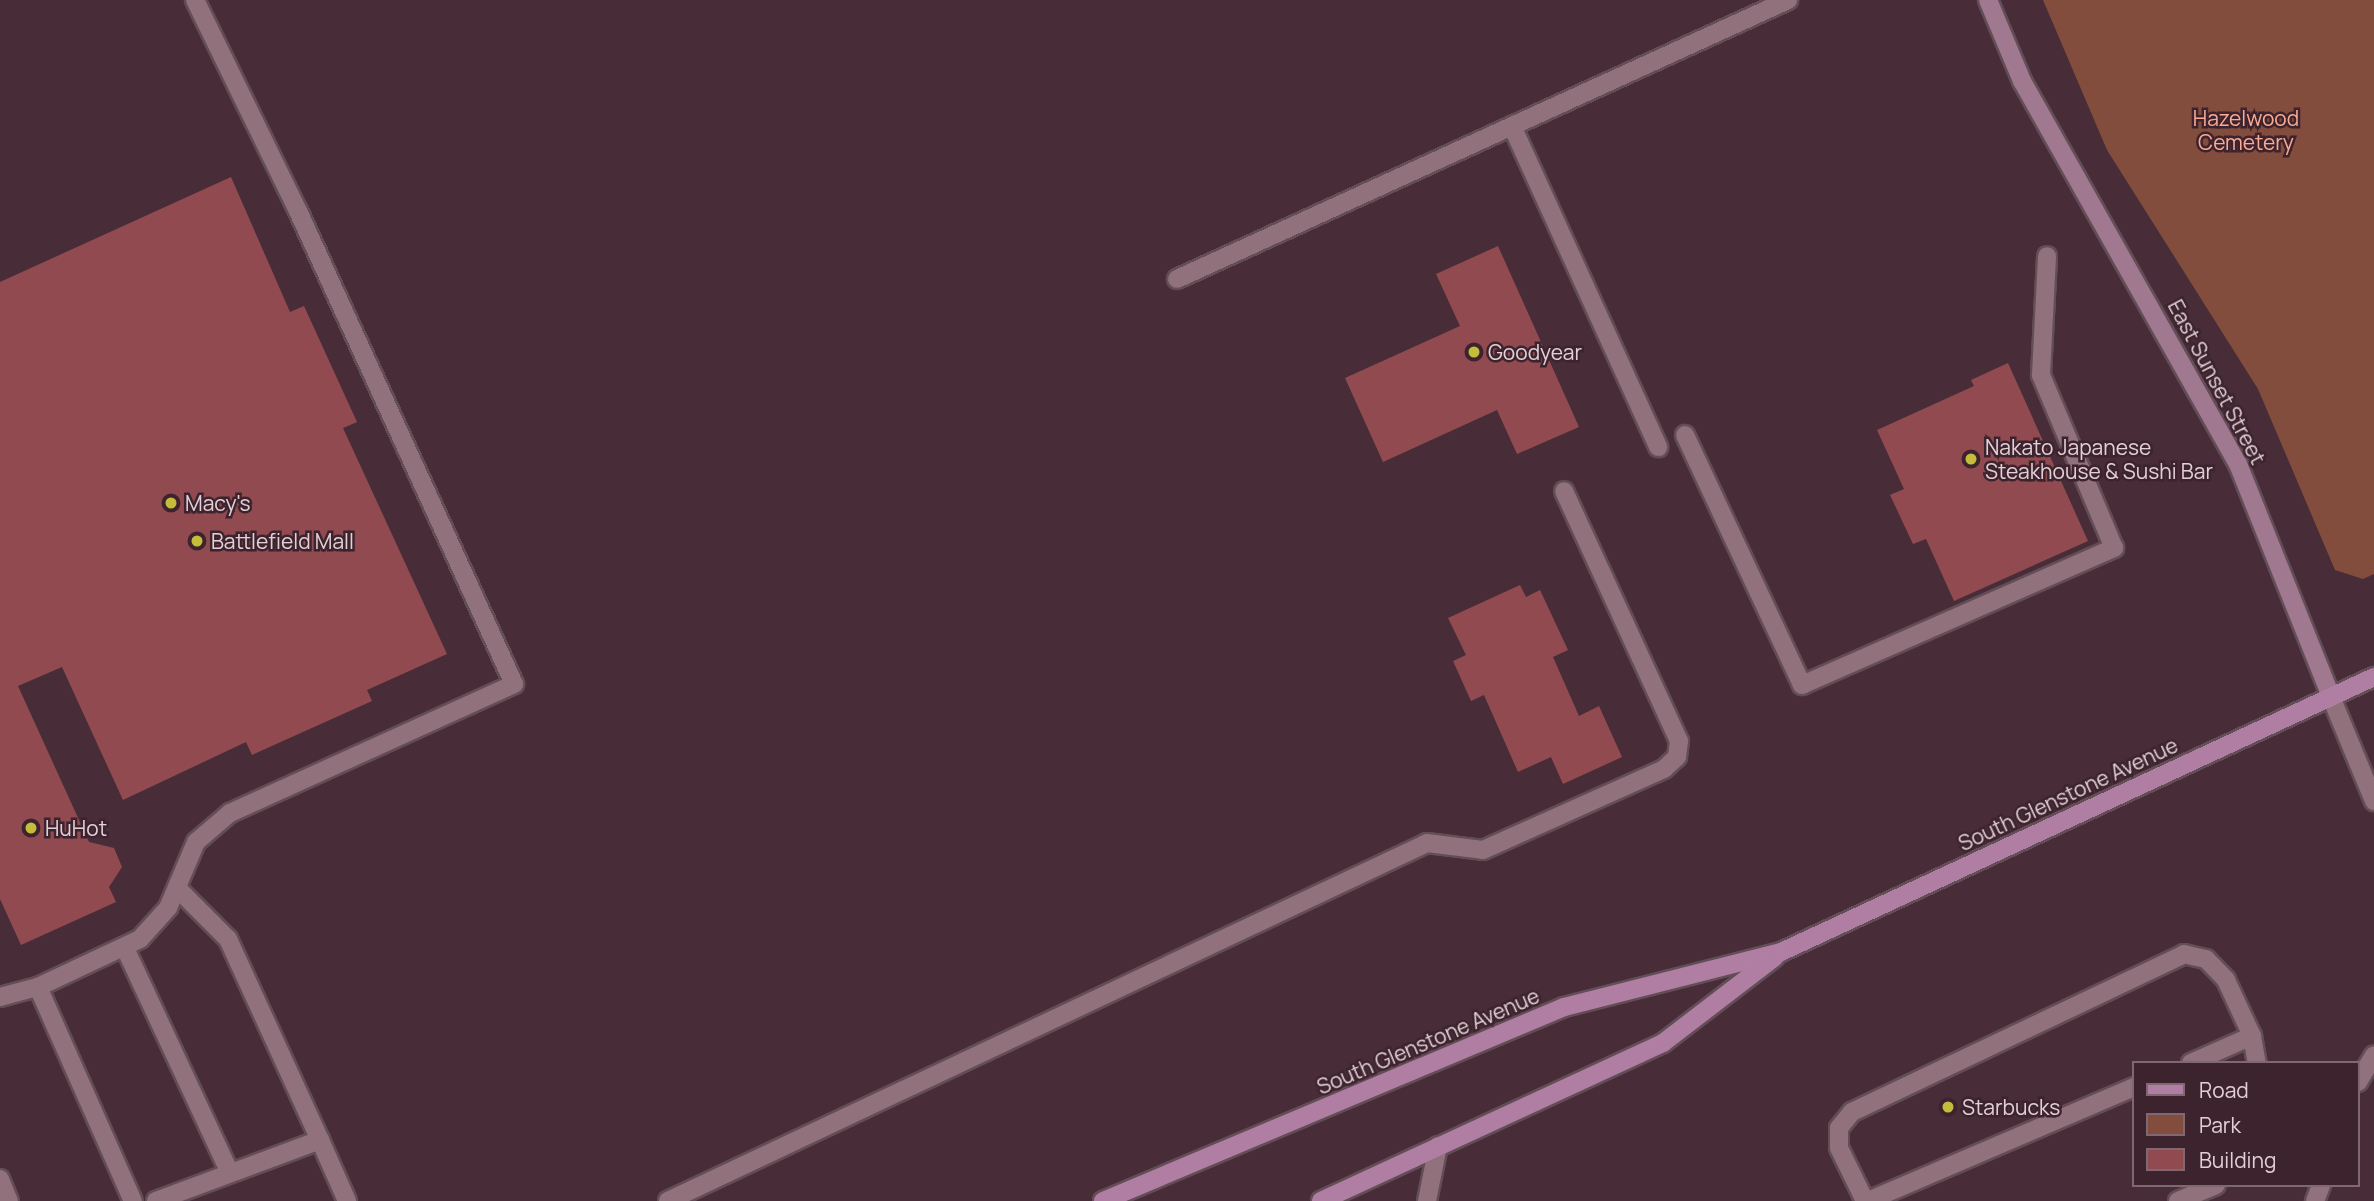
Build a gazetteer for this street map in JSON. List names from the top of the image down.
{
  "streets": {
    "main road": ["East Sunset Street", "South Glenstone Avenue"]
  },
  "crossings": [
    ["East Sunset Street", "South Glenstone Avenue"]
  ],
  "parks": ["Hazelwood Cemetery"],
  "places": [
    "Goodyear",
    "Nakato Japanese Steakhouse & Sushi Bar",
    "Macy's",
    "Battlefield Mall",
    "HuHot",
    "Starbucks"
  ],
  "legend": ["Road", "Park", "Building"]
}
